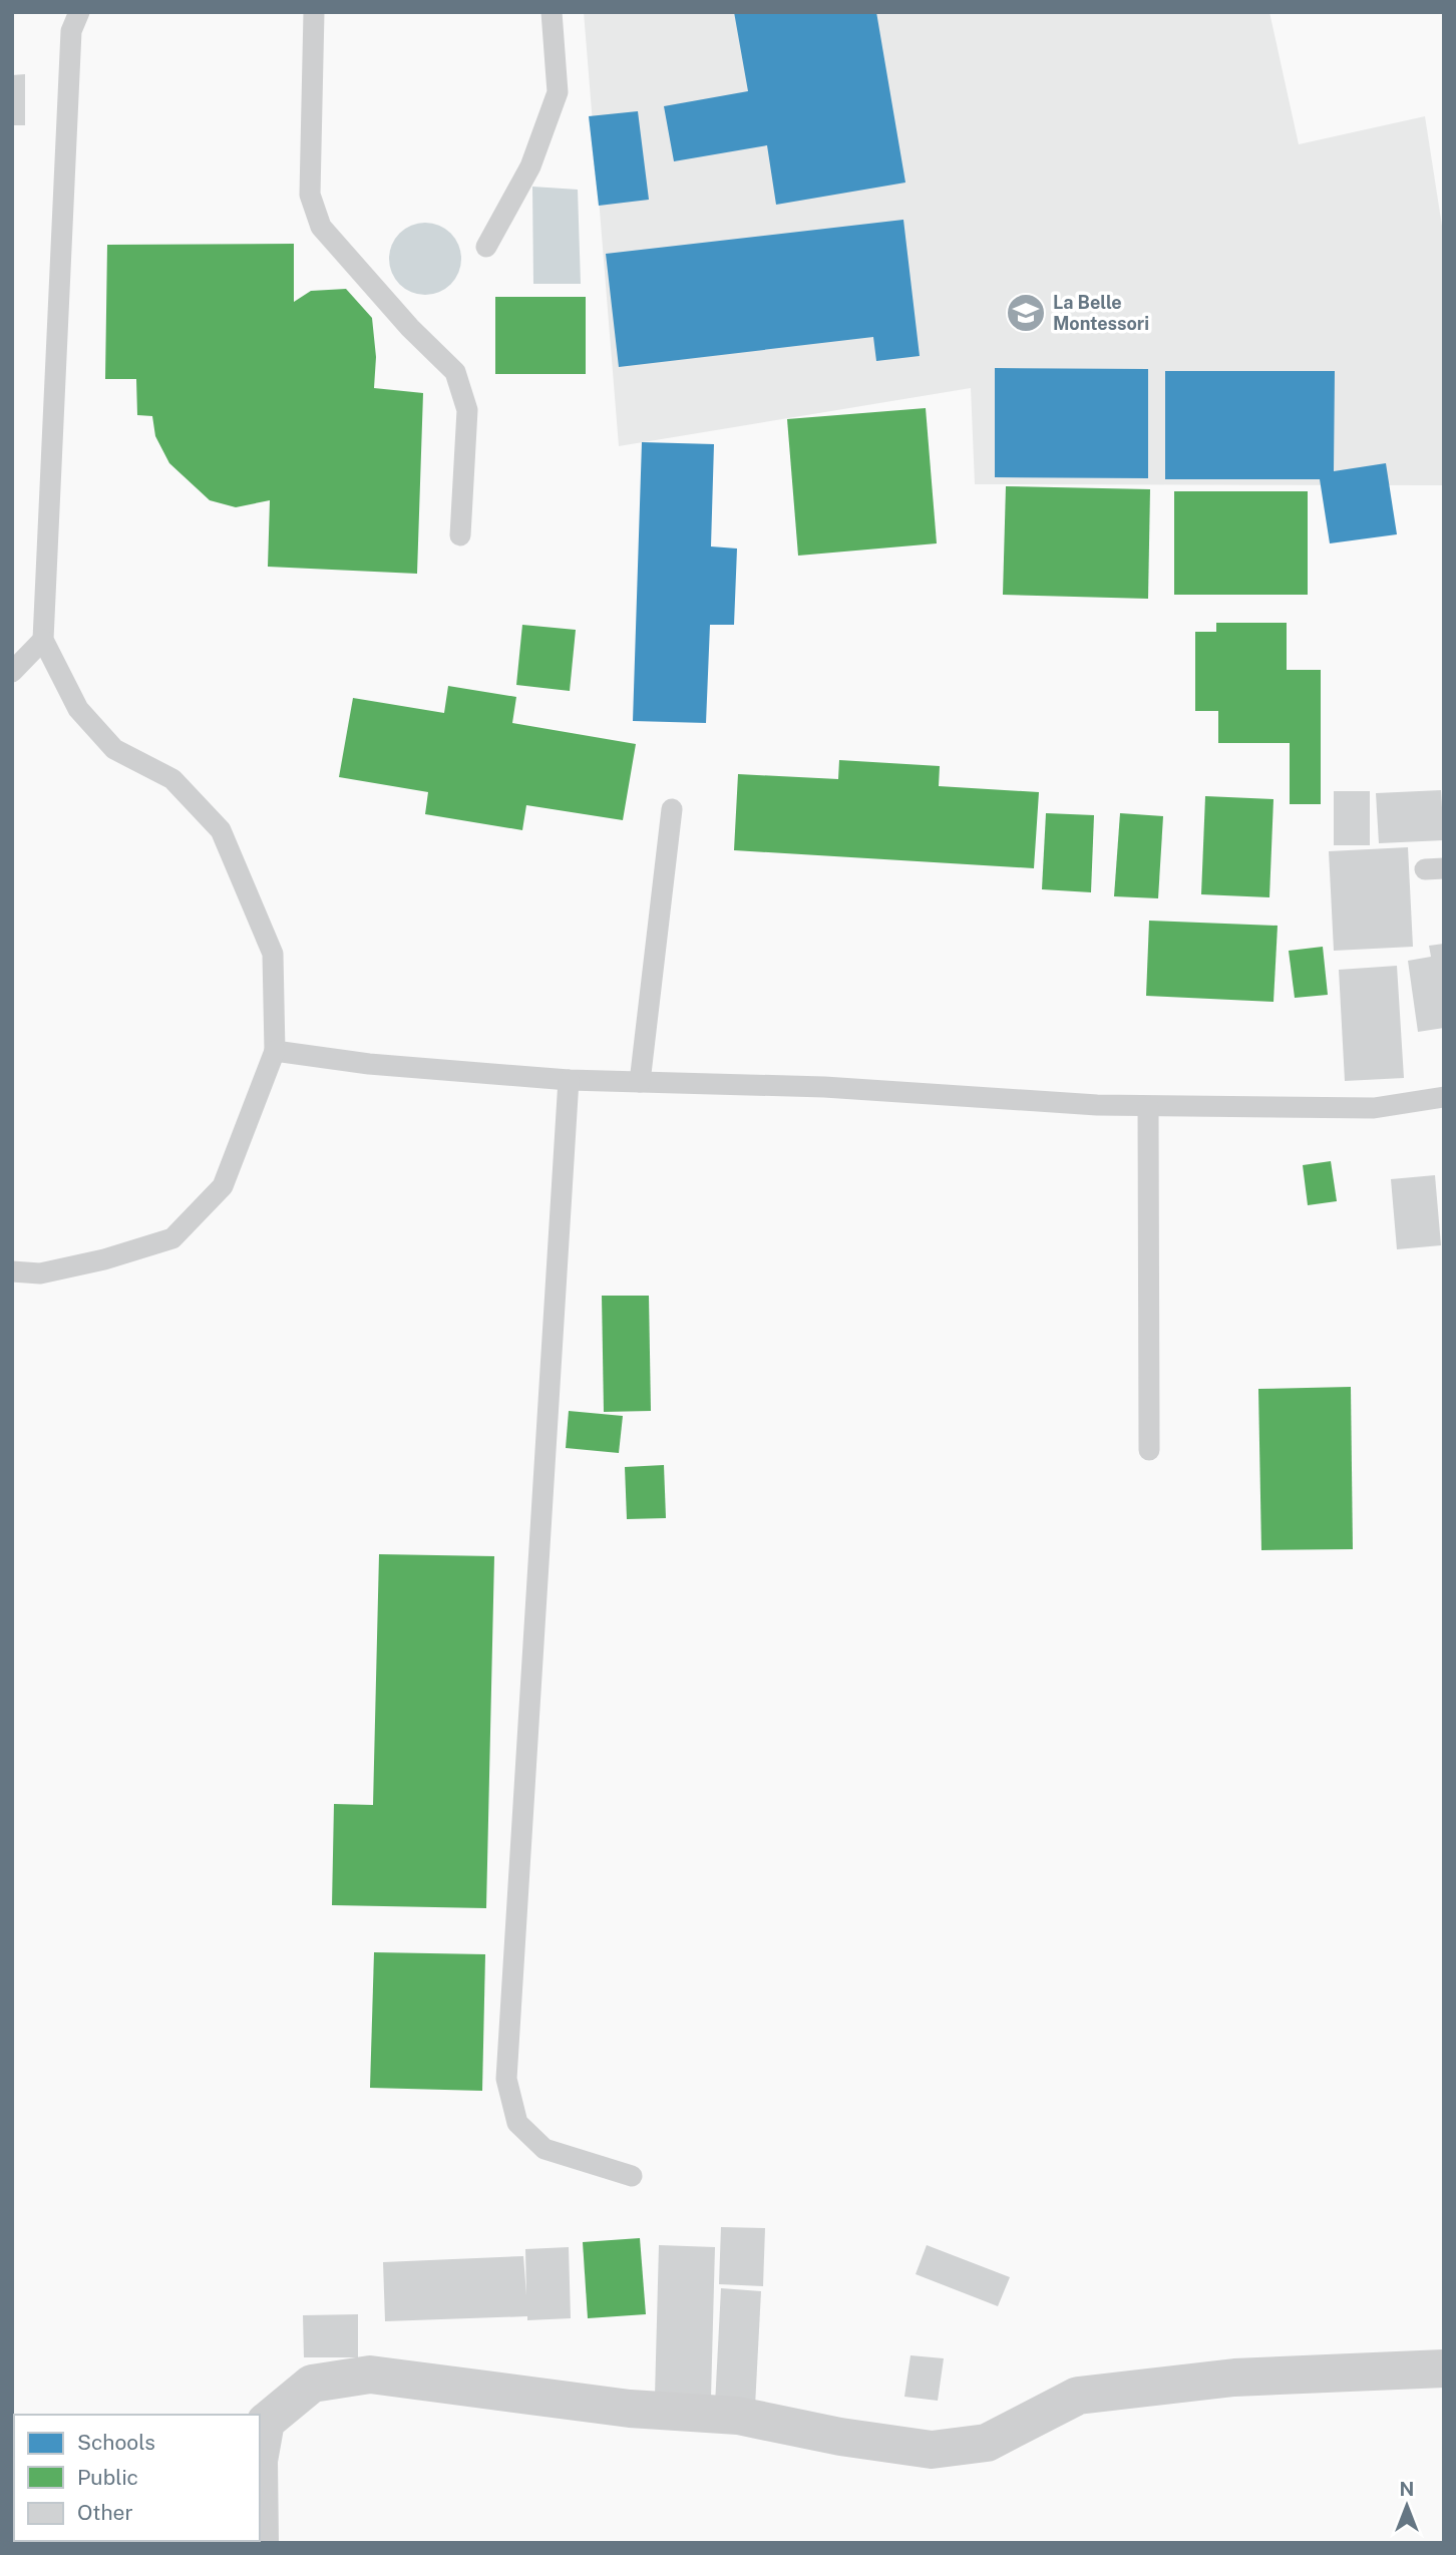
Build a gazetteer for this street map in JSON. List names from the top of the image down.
{
  "places": {
    "school or university": ["La Belle Montessori"]
  },
  "legend": ["Schools", "Public", "Other"],
  "north": "top"
}
